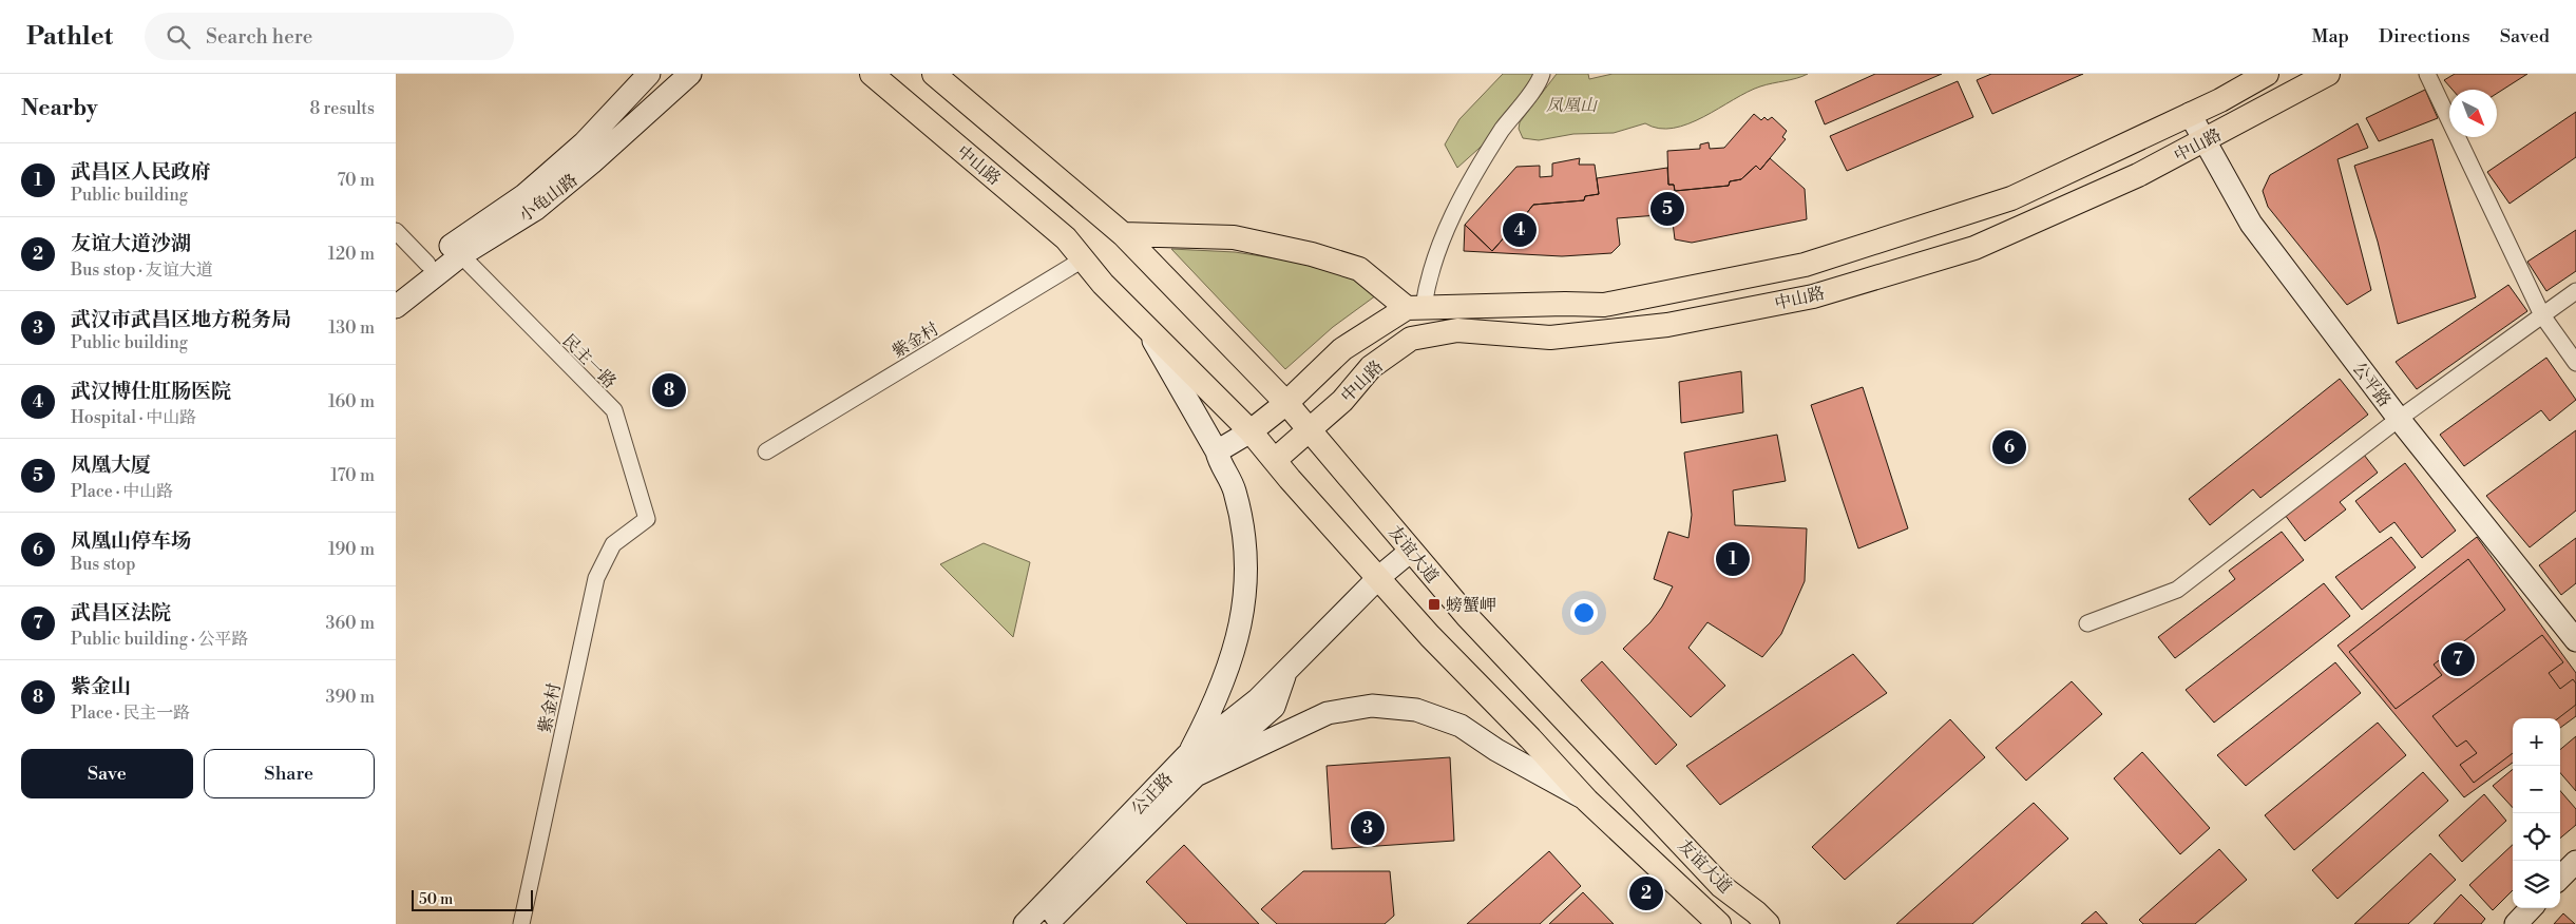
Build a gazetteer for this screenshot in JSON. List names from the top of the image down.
{
  "streets": {
    "main road": [
      "中山路",
      "小龟山路",
      "公平路",
      "友谊大道",
      "公正路"
    ],
    "street": ["紫金村", "民主一路"]
  },
  "crossings": [
    ["中山路", "紫金村"],
    ["中山路", "公平路"],
    ["中山路", "友谊大道"],
    ["小龟山路", "民主一路"],
    ["紫金村", "民主一路"],
    ["友谊大道", "公正路"]
  ],
  "parks": ["凤凰山"],
  "places": {
    "transit": ["螃蟹岬"]
  },
  "scale_bar": "50 m",
  "north": "bottom right",
  "page": {
    "header": "Pathlet",
    "search": "Search here",
    "nav": ["Map", "Directions", "Saved"],
    "heading": ["Nearby", "8 results"],
    "list": [
      {
        "mark": "1",
        "name": "武昌区人民政府",
        "note": "Public building",
        "value": "70 m"
      },
      {
        "mark": "2",
        "name": "友谊大道沙湖",
        "note": "Bus stop · 友谊大道",
        "value": "120 m"
      },
      {
        "mark": "3",
        "name": "武汉市武昌区地方税务局",
        "note": "Public building",
        "value": "130 m"
      },
      {
        "mark": "4",
        "name": "武汉博仕肛肠医院",
        "note": "Hospital · 中山路",
        "value": "160 m"
      },
      {
        "mark": "5",
        "name": "凤凰大厦",
        "note": "Place · 中山路",
        "value": "170 m"
      },
      {
        "mark": "6",
        "name": "凤凰山停车场",
        "note": "Bus stop",
        "value": "190 m"
      },
      {
        "mark": "7",
        "name": "武昌区法院",
        "note": "Public building · 公平路",
        "value": "360 m"
      },
      {
        "mark": "8",
        "name": "紫金山",
        "note": "Place · 民主一路",
        "value": "390 m"
      }
    ],
    "pins": [
      "5",
      "4",
      "8",
      "6",
      "1",
      "7",
      "3",
      "2"
    ],
    "map_buttons": ["+", "−"],
    "buttons": ["Save", "Share"],
    "scale": "50 m"
  }
}
